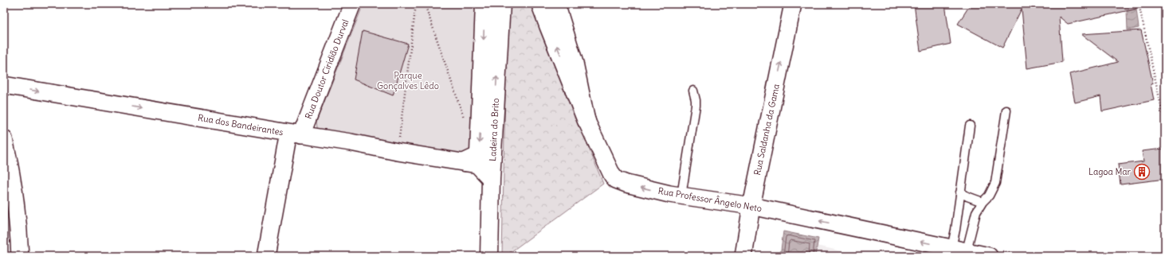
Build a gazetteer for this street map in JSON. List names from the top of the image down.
{
  "streets": {
    "main road": ["Ladeira do Brito"],
    "street": [
      "Rua Doutor Ciridião Durval",
      "Rua dos Bandeirantes",
      "Rua Saldanha da Gama",
      "Rua Professor Ângelo Neto"
    ]
  },
  "crossings": [
    ["Rua Doutor Ciridião Durval", "Rua dos Bandeirantes"],
    ["Rua dos Bandeirantes", "Ladeira do Brito"],
    ["Rua Saldanha da Gama", "Rua Professor Ângelo Neto"]
  ],
  "one_way": ["Rua dos Bandeirantes", "Rua Saldanha da Gama", "Rua Professor Ângelo Neto"],
  "parks": ["Parque Gonçalves Lêdo"],
  "places": {
    "building": ["Lagoa Mar"]
  }
}
